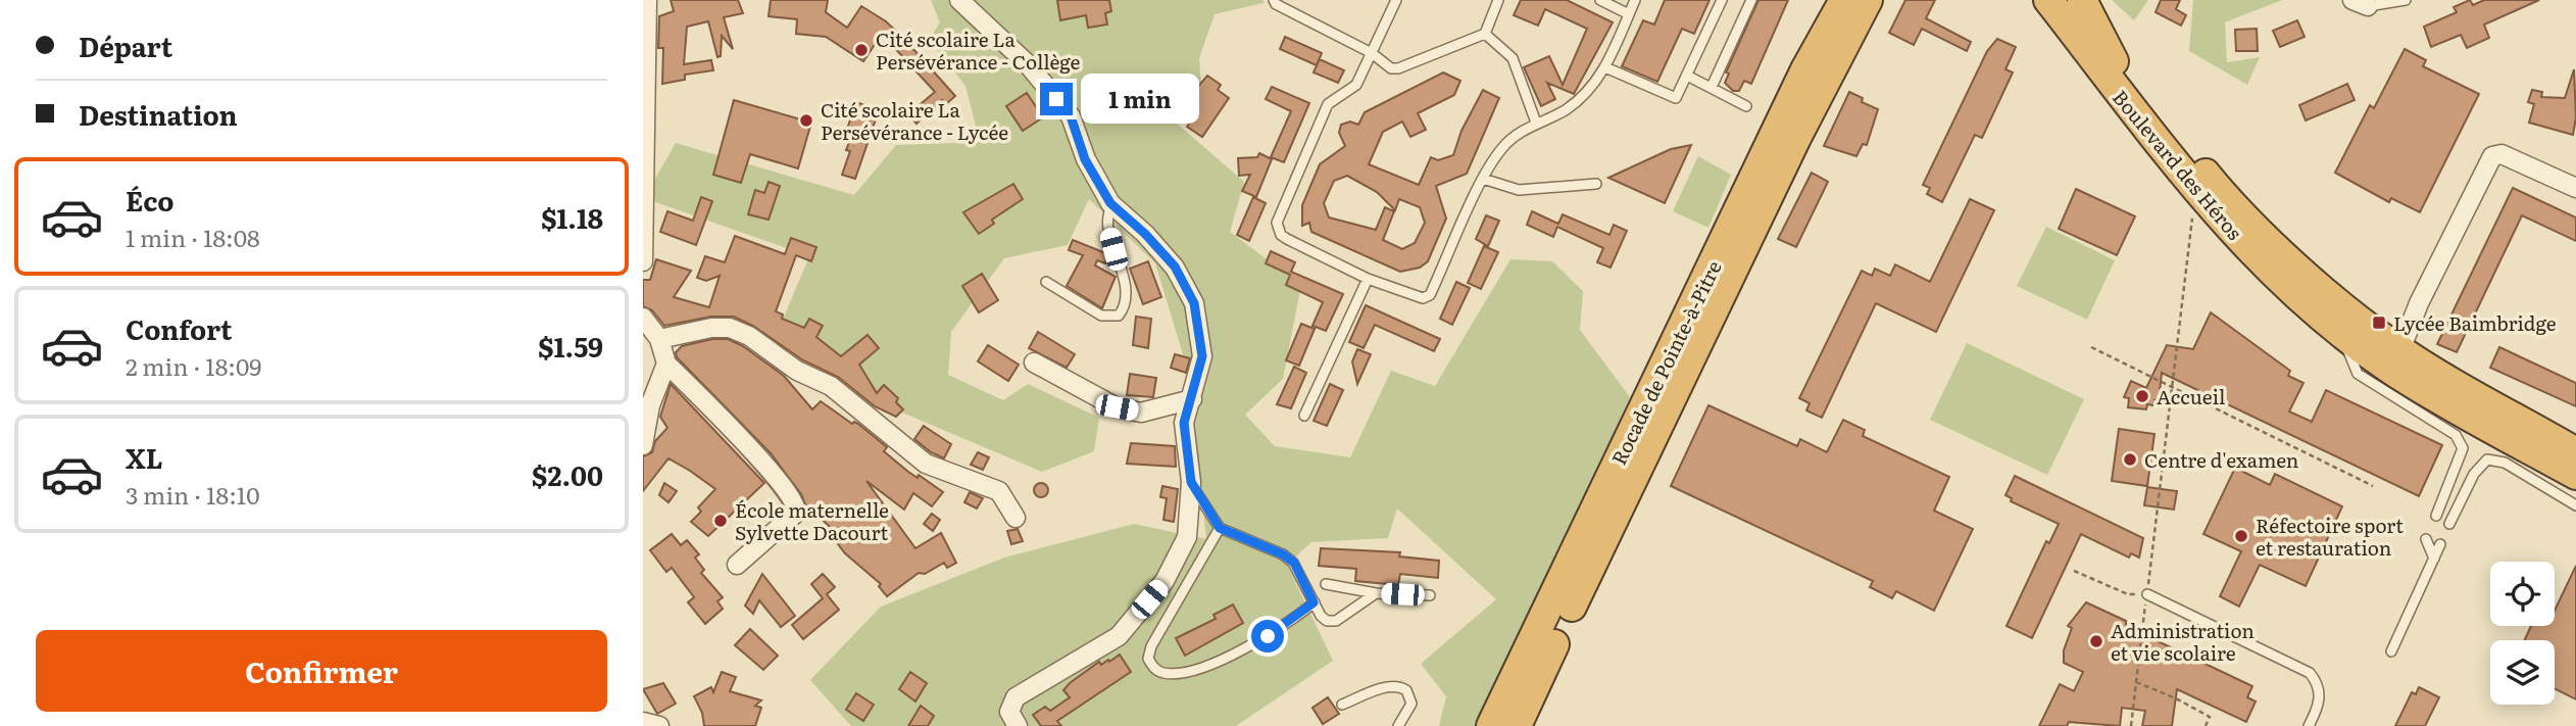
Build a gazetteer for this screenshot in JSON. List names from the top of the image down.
{
  "streets": {
    "highway": ["Boulevard des Héros", "Rocade de Pointe-à-Pitre"]
  },
  "places": {
    "other": [
      "Cité scolaire La Persévérance - Collège",
      "Cité scolaire La Persévérance - Lycée",
      "Accueil",
      "Centre d'examen",
      "École maternelle Sylvette Dacourt",
      "Réfectoire sport et restauration",
      "Administration et vie scolaire"
    ],
    "transit": ["Lycée Baimbridge"]
  },
  "page": {
    "banner": ["Départ", "Destination"],
    "bubble": "1 min",
    "list": [
      {
        "name": "Éco",
        "note": "1 min · 18:08",
        "value": "$1.18"
      },
      {
        "name": "Confort",
        "note": "2 min · 18:09",
        "value": "$1.59"
      },
      {
        "name": "XL",
        "note": "3 min · 18:10",
        "value": "$2.00"
      }
    ],
    "buttons": "Confirmer"
  }
}
